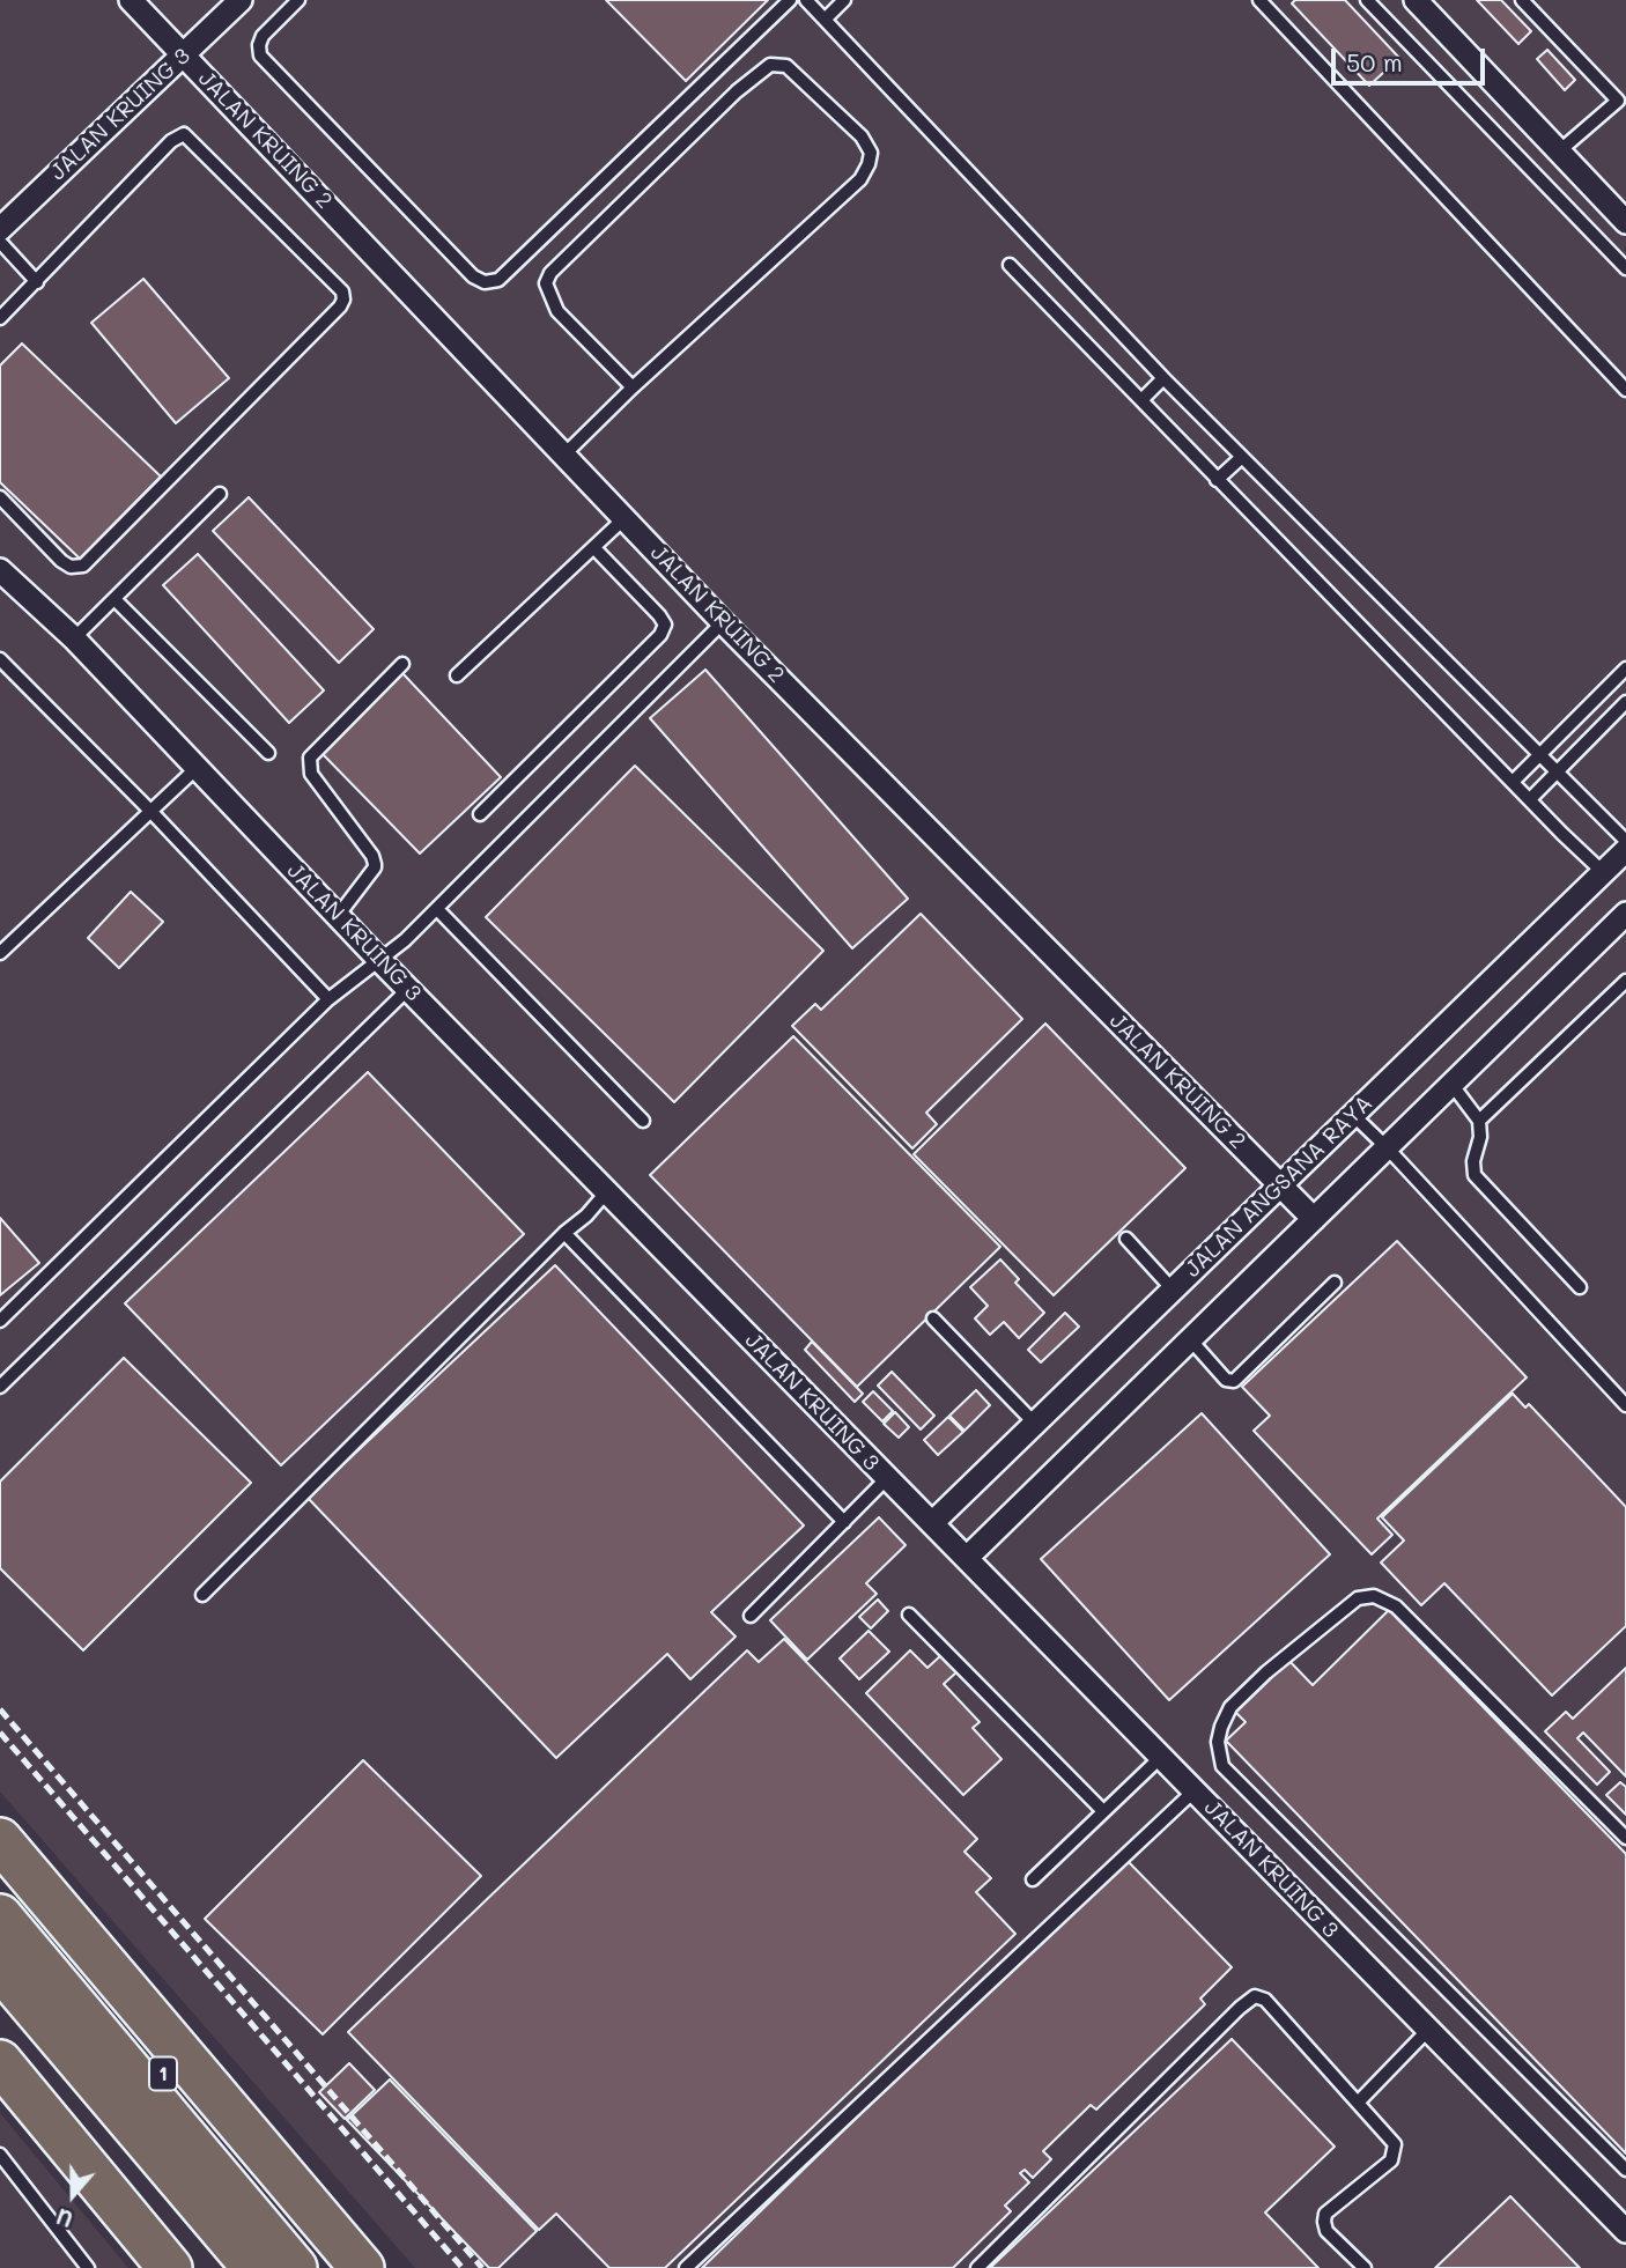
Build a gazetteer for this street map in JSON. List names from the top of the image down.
{
  "streets": {
    "highway": ["1"],
    "street": ["JALAN KRUING 3", "JALAN KRUING 2", "JALAN ANGSANA RAYA"]
  },
  "crossings": [
    ["JALAN KRUING 3", "JALAN KRUING 2"],
    ["JALAN KRUING 3", "JALAN ANGSANA RAYA"],
    ["JALAN KRUING 2", "JALAN ANGSANA RAYA"]
  ],
  "scale_bar": "50 m",
  "north": "bottom"
}
